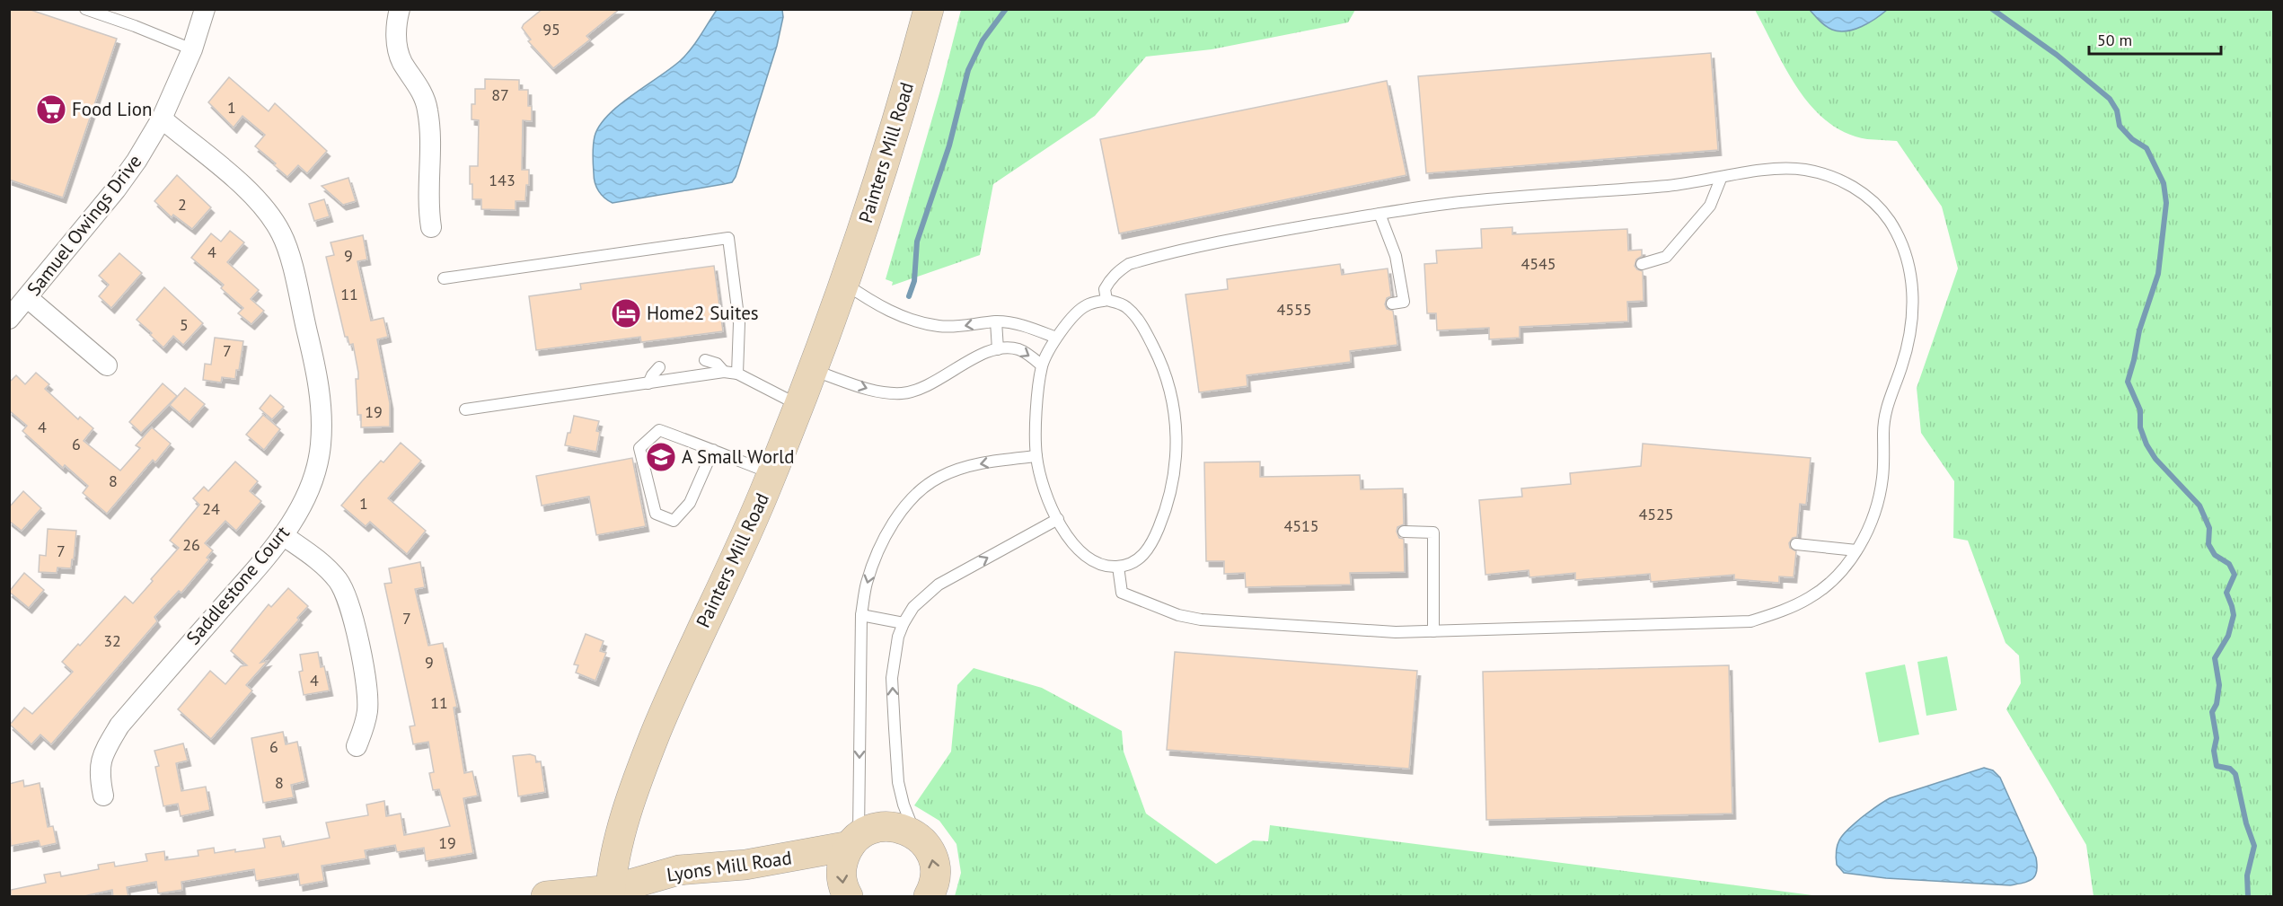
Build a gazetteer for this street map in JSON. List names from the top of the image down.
{
  "streets": {
    "main road": ["Painters Mill Road", "Lyons Mill Road"],
    "street": ["Samuel Owings Drive", "Saddlestone Court"]
  },
  "crossings": [
    ["Painters Mill Road", "Lyons Mill Road"],
    ["Samuel Owings Drive", "Saddlestone Court"]
  ],
  "places": {
    "supermarket": ["Food Lion"],
    "hotel": ["Home2 Suites"],
    "school or university": ["A Small World"]
  },
  "house_numbers": [
    "95",
    "87",
    "1",
    "143",
    "2",
    "4",
    "9",
    "4545",
    "11",
    "4555",
    "5",
    "7",
    "19",
    "4",
    "6",
    "8",
    "1",
    "24",
    "4525",
    "4515",
    "26",
    "7",
    "7",
    "32",
    "9",
    "4",
    "11",
    "6",
    "8",
    "19"
  ],
  "scale_bar": "50 m"
}
